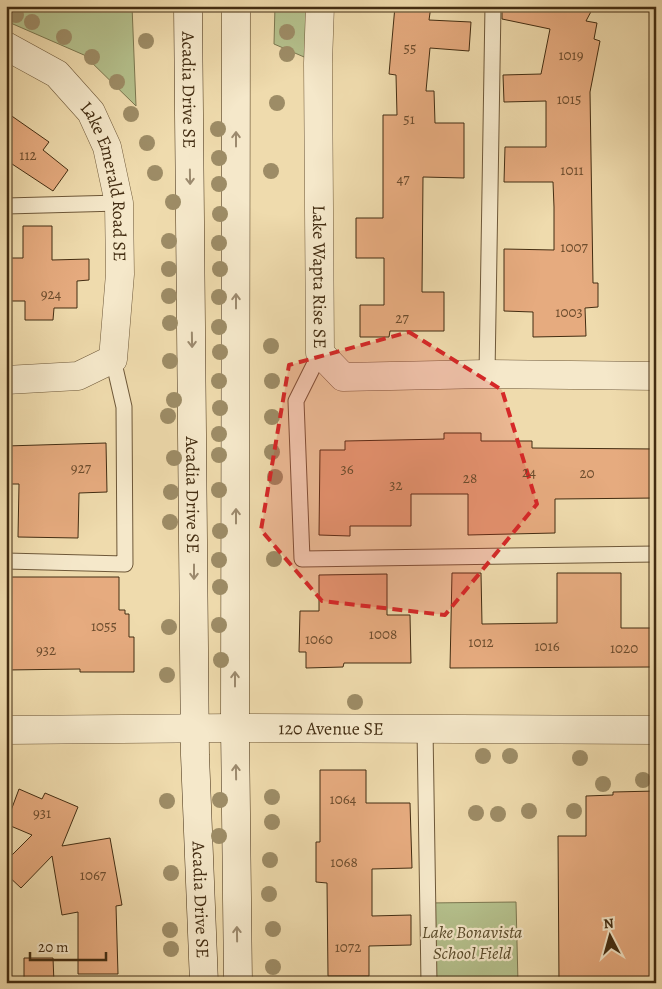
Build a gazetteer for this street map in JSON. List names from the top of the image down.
{
  "streets": {
    "street": [
      "Acadia Drive SE",
      "Lake Emerald Road SE",
      "Lake Wapta Rise SE",
      "120 Avenue SE"
    ]
  },
  "crossings": [
    ["Acadia Drive SE", "120 Avenue SE"]
  ],
  "parks": ["Lake Bonavista School Field"],
  "house_numbers": [
    "55",
    "1019",
    "1015",
    "51",
    "112",
    "1011",
    "47",
    "1007",
    "924",
    "1003",
    "27",
    "927",
    "36",
    "24",
    "20",
    "28",
    "32",
    "1055",
    "1008",
    "1060",
    "1012",
    "1016",
    "1020",
    "932",
    "1064",
    "931",
    "1068",
    "1067",
    "1072"
  ],
  "scale_bar": "20 m",
  "north": "top"
}
